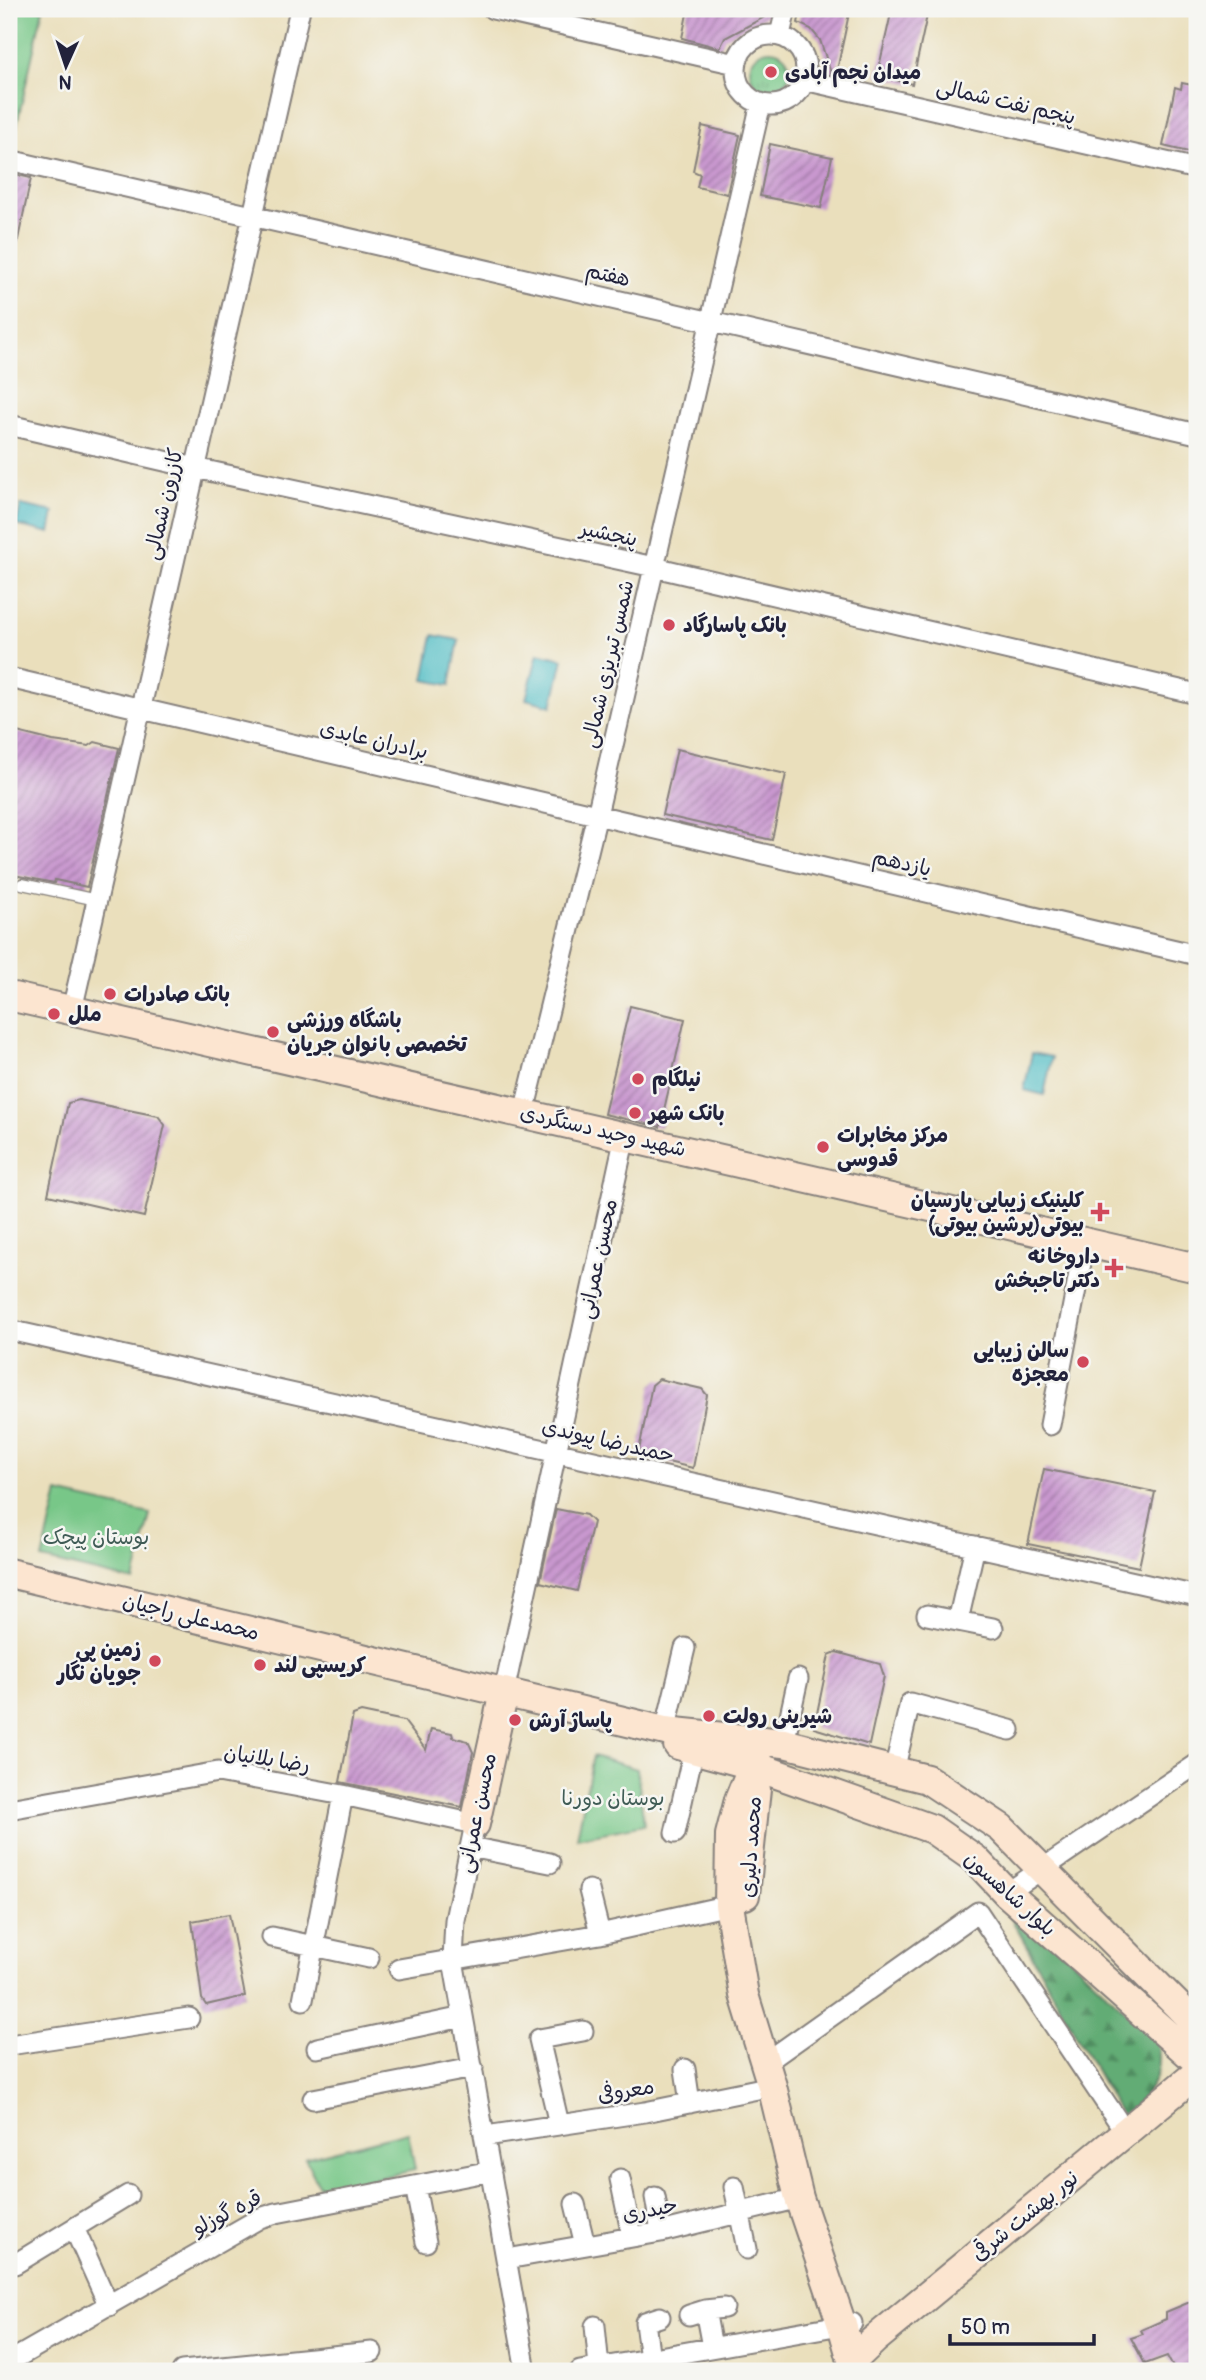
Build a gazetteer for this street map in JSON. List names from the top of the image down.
{
  "streets": {
    "main road": [
      "شهید وحید دستگردی",
      "محسن عمرانی",
      "محمدعلی راجیان",
      "محمد دلیری",
      "بلوار شاهسون",
      "نور بهشت شرقی"
    ],
    "street": [
      "پنجم نفت شمالی",
      "هفتم",
      "کازرون شمالی",
      "پنجشیر",
      "شمس تبریزی شمالی",
      "برادران عابدی",
      "یازدهم",
      "حمیدرضا پیوندی",
      "رضا بلانیان",
      "معروفی",
      "حیدری",
      "قره گوزلو"
    ]
  },
  "crossings": [
    ["پنجم نفت شمالی", "شمس تبریزی شمالی"],
    ["هفتم", "کازرون شمالی"],
    ["هفتم", "شمس تبریزی شمالی"],
    ["کازرون شمالی", "پنجشیر"],
    ["کازرون شمالی", "برادران عابدی"],
    ["کازرون شمالی", "شهید وحید دستگردی"],
    ["پنجشیر", "شمس تبریزی شمالی"],
    ["شمس تبریزی شمالی", "برادران عابدی"],
    ["شمس تبریزی شمالی", "یازدهم"],
    ["شمس تبریزی شمالی", "شهید وحید دستگردی"],
    ["برادران عابدی", "یازدهم"],
    ["شهید وحید دستگردی", "محسن عمرانی"],
    ["محسن عمرانی", "حمیدرضا پیوندی"],
    ["محسن عمرانی", "محمدعلی راجیان"],
    ["محسن عمرانی", "رضا بلانیان"],
    ["محسن عمرانی", "معروفی"],
    ["محسن عمرانی", "حیدری"],
    ["محسن عمرانی", "قره گوزلو"],
    ["محمدعلی راجیان", "محمد دلیری"],
    ["محمدعلی راجیان", "بلوار شاهسون"],
    ["محمد دلیری", "بلوار شاهسون"],
    ["محمد دلیری", "معروفی"],
    ["محمد دلیری", "حیدری"],
    ["محمد دلیری", "نور بهشت شرقی"]
  ],
  "parks": ["بوستان پیچک", "بوستان دورنا"],
  "places": {
    "other": [
      "میدان نجم آبادی",
      "بانک پاسارگاد",
      "بانک صادرات",
      "ملل",
      "باشگاه ورزشی تخصصی بانوان جریان",
      "نیلگام",
      "بانک شهر",
      "مرکز مخابرات قدوسی",
      "سالن زیبایی معجزه",
      "زمین پی جویان نگار",
      "کریسپی لند",
      "شیرینی رولت",
      "پاساژ آرش"
    ],
    "health": ["کلینیک زیبایی پارسیان بیوتی(پرشین بیوتی)", "داروخانه دکتر تاجبخش"]
  },
  "scale_bar": "50 m",
  "north": "bottom"
}
